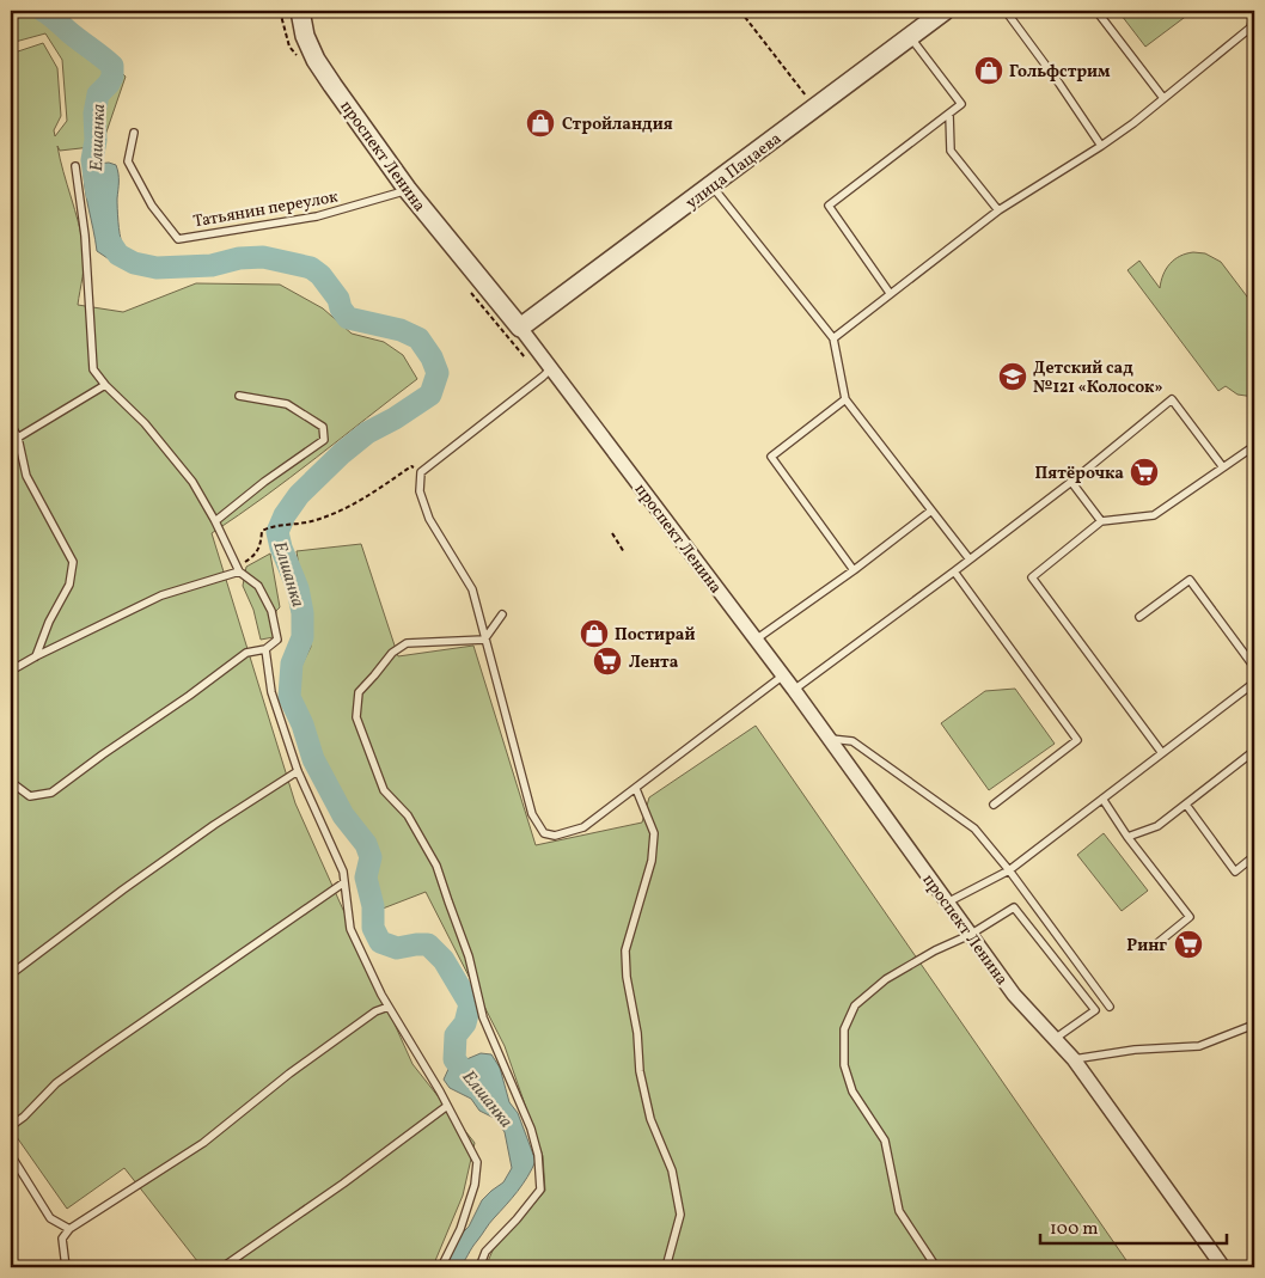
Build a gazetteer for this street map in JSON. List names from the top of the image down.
{
  "streets": {
    "street": ["проспект Ленина", "улица Пацаева"],
    "lane": ["Татьянин переулок"]
  },
  "crossings": [
    ["проспект Ленина", "улица Пацаева"],
    ["проспект Ленина", "Татьянин переулок"]
  ],
  "water": ["Елшанка"],
  "places": {
    "shop": ["Гольфстрим", "Стройландия", "Постирай"],
    "school or university": ["Детский сад №121 «Колосок»"],
    "supermarket": ["Пятёрочка", "Лента", "Ринг"]
  },
  "scale_bar": "100 m"
}
